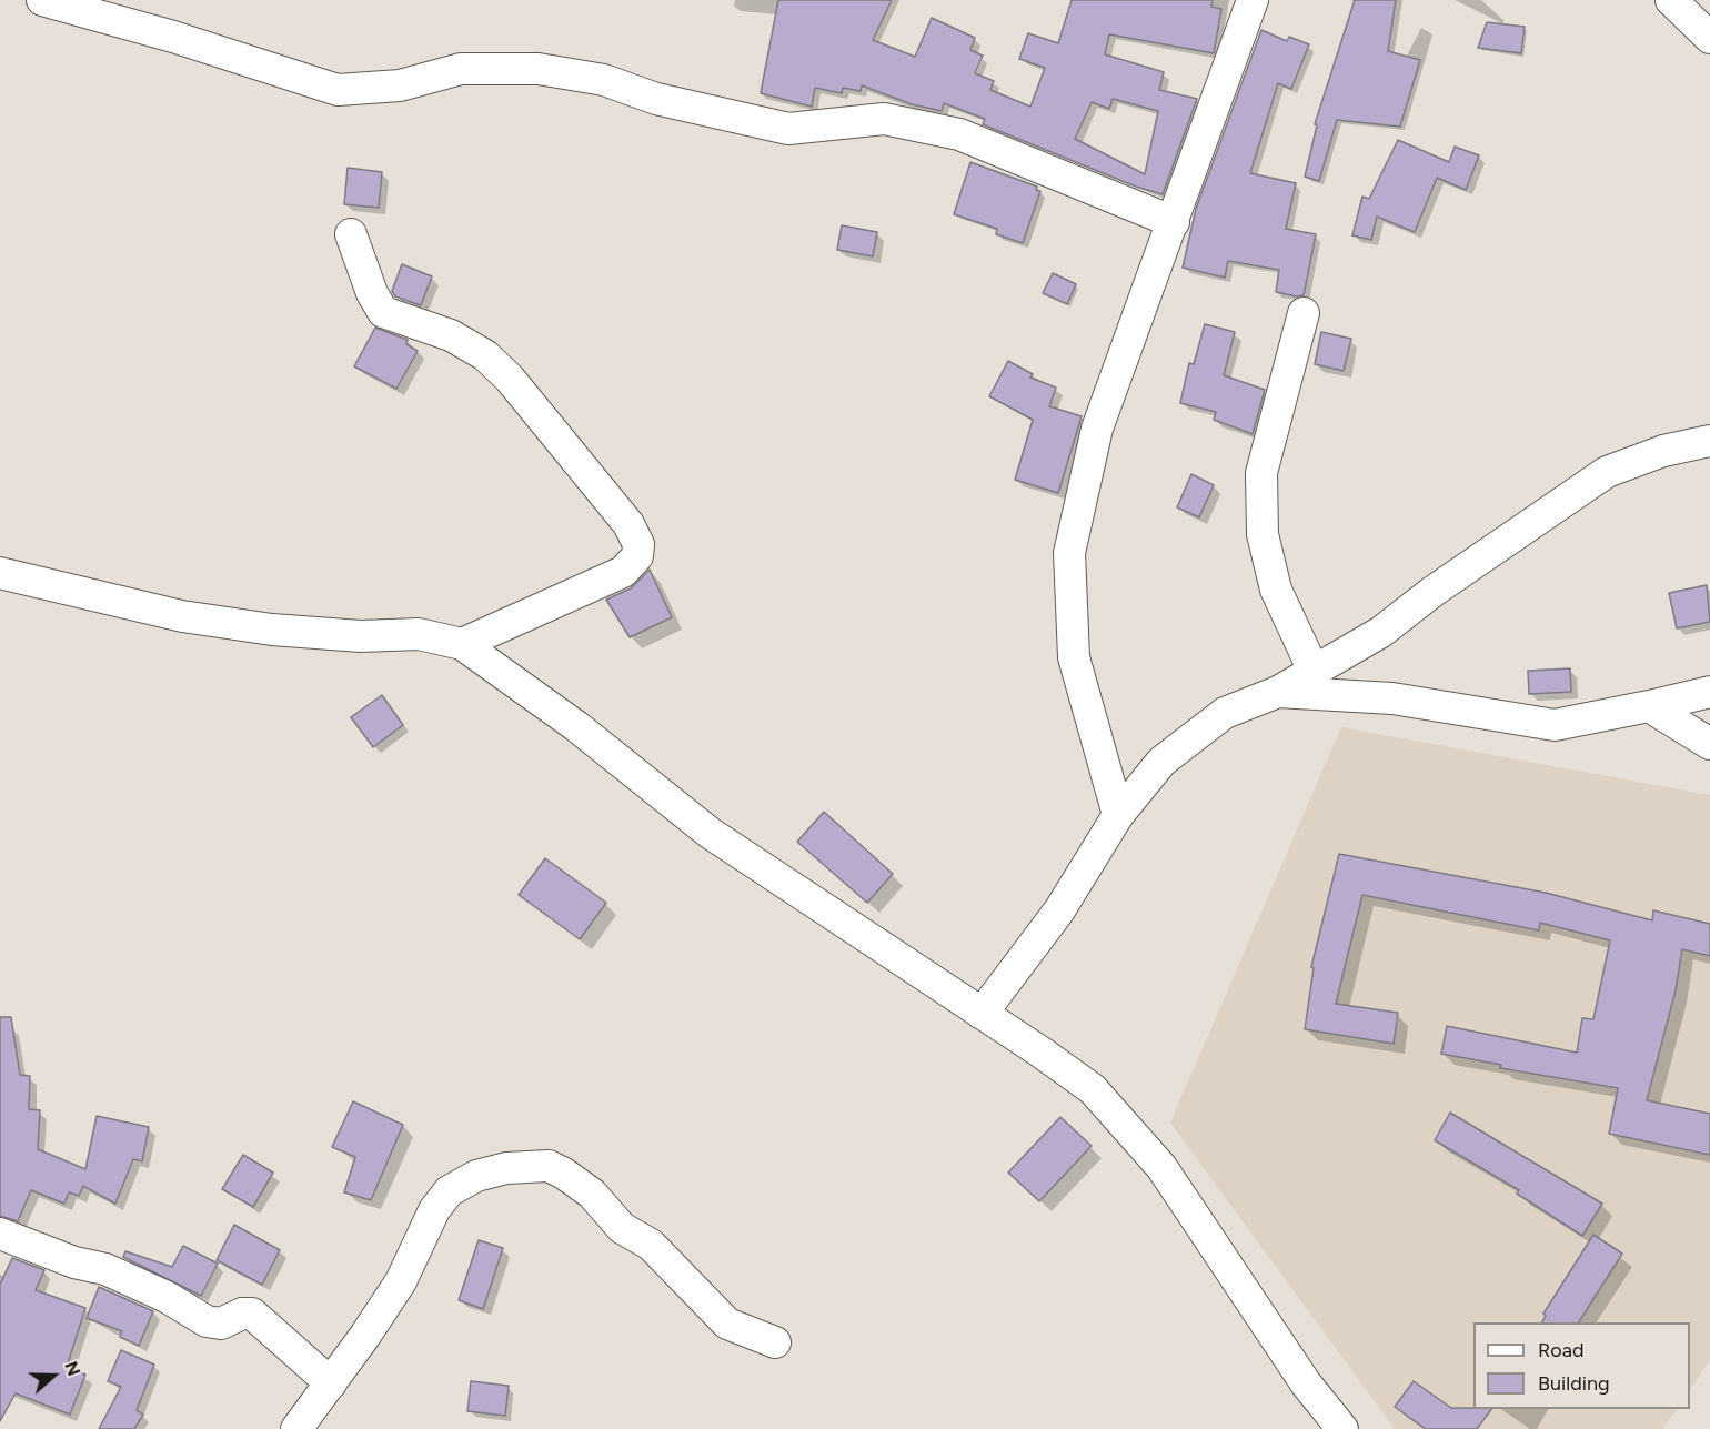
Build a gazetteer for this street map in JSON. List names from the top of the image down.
{
  "legend": ["Road", "Building"],
  "north": "right"
}
